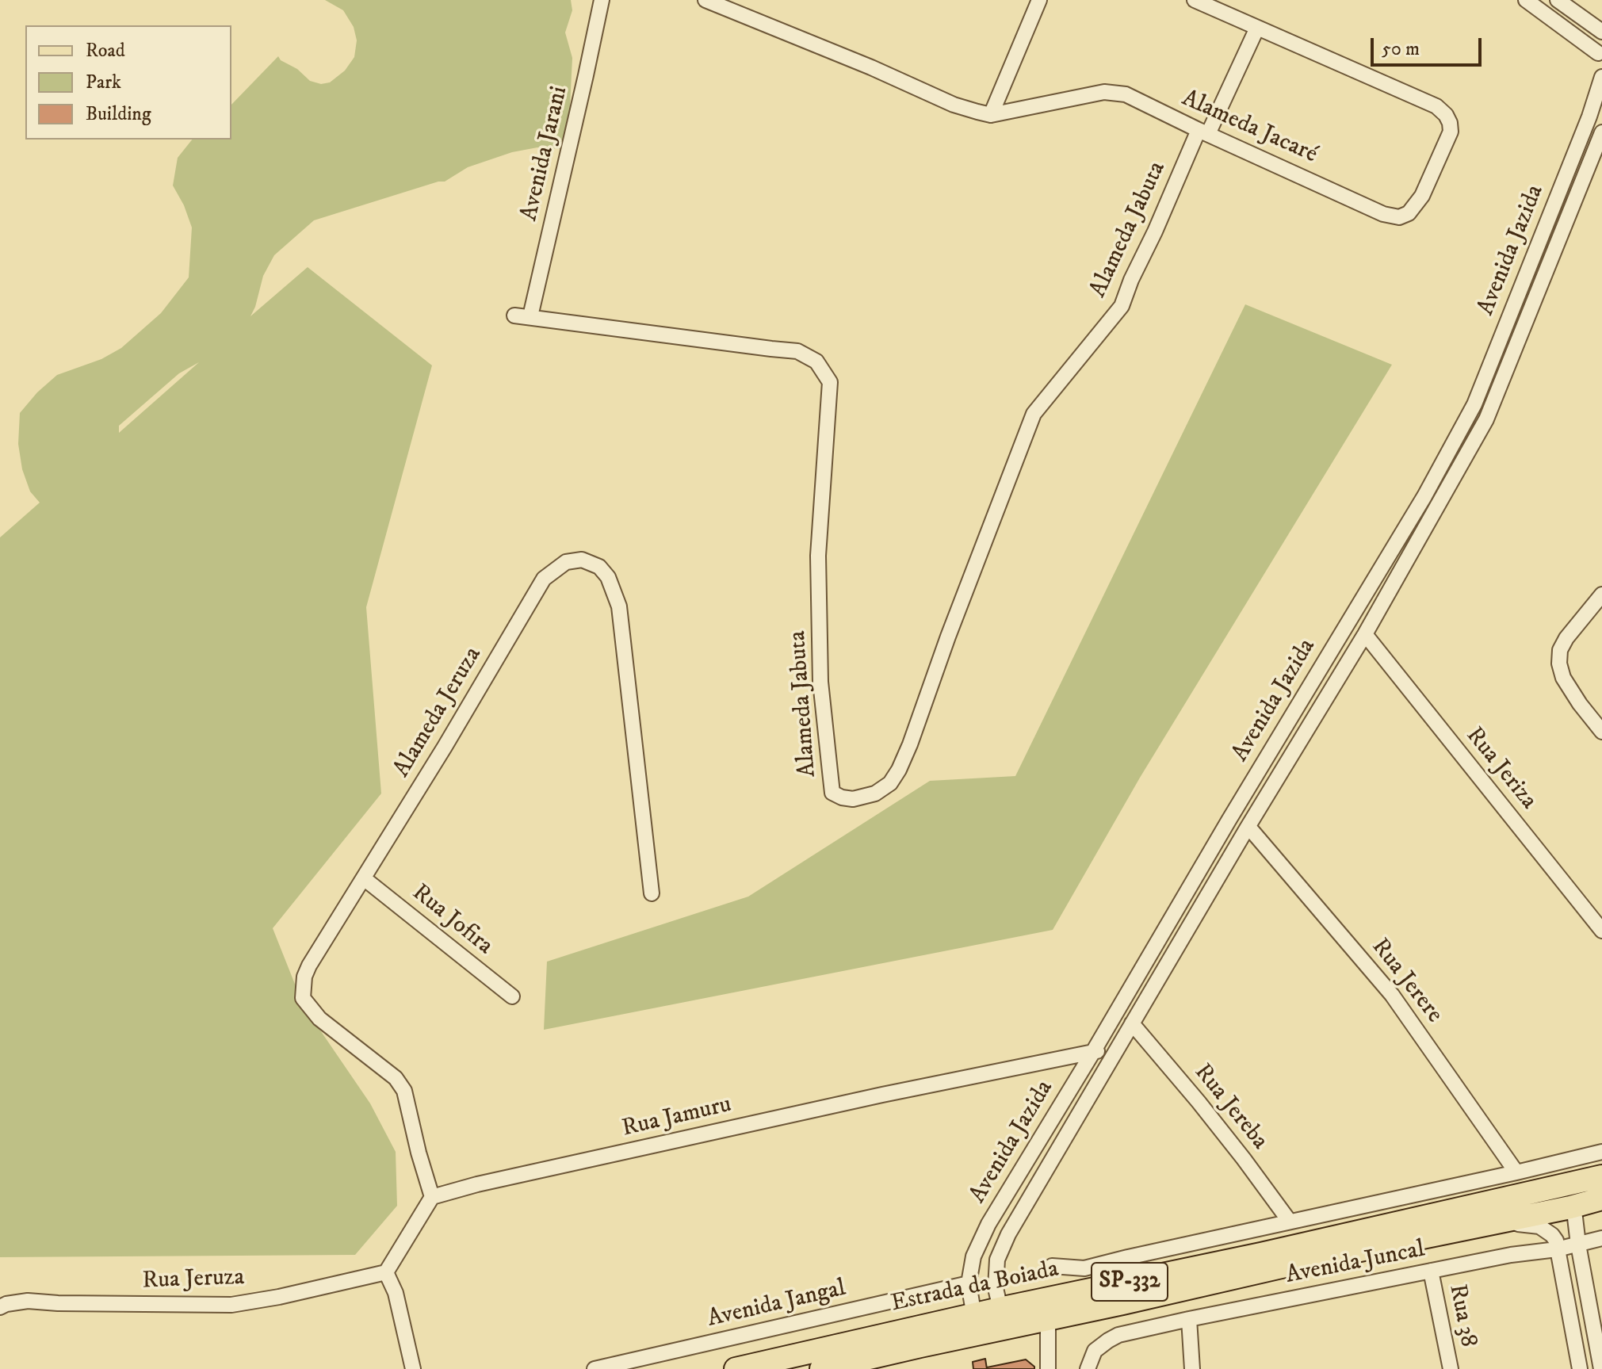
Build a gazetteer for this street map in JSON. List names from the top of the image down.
{
  "streets": {
    "main road": ["SP-332", "Estrada da Boiada"],
    "street": [
      "Alameda Jacaré",
      "Avenida Jarani",
      "Alameda Jabuta",
      "Avenida Jazida",
      "Alameda Jeruza",
      "Rua Jeriza",
      "Rua Jofira",
      "Rua Jerere",
      "Rua Jereba",
      "Rua Jamuru",
      "Avenida Juncal",
      "Rua Jeruza",
      "Avenida Jangal",
      "Rua 38"
    ]
  },
  "crossings": [
    ["Alameda Jacaré", "Alameda Jabuta"],
    ["Avenida Jarani", "Alameda Jabuta"],
    ["Avenida Jazida", "Rua Jeriza"],
    ["Avenida Jazida", "Rua Jerere"],
    ["Avenida Jazida", "Rua Jereba"],
    ["Avenida Jazida", "Rua Jamuru"],
    ["Avenida Jazida", "Estrada da Boiada"],
    ["Avenida Jazida", "Avenida Jangal"],
    ["Alameda Jeruza", "Rua Jofira"],
    ["Alameda Jeruza", "Rua Jamuru"],
    ["Avenida Juncal", "Rua 38"],
    ["SP-332", "Estrada da Boiada"]
  ],
  "legend": ["Road", "Park", "Building"],
  "scale_bar": "50 m"
}
